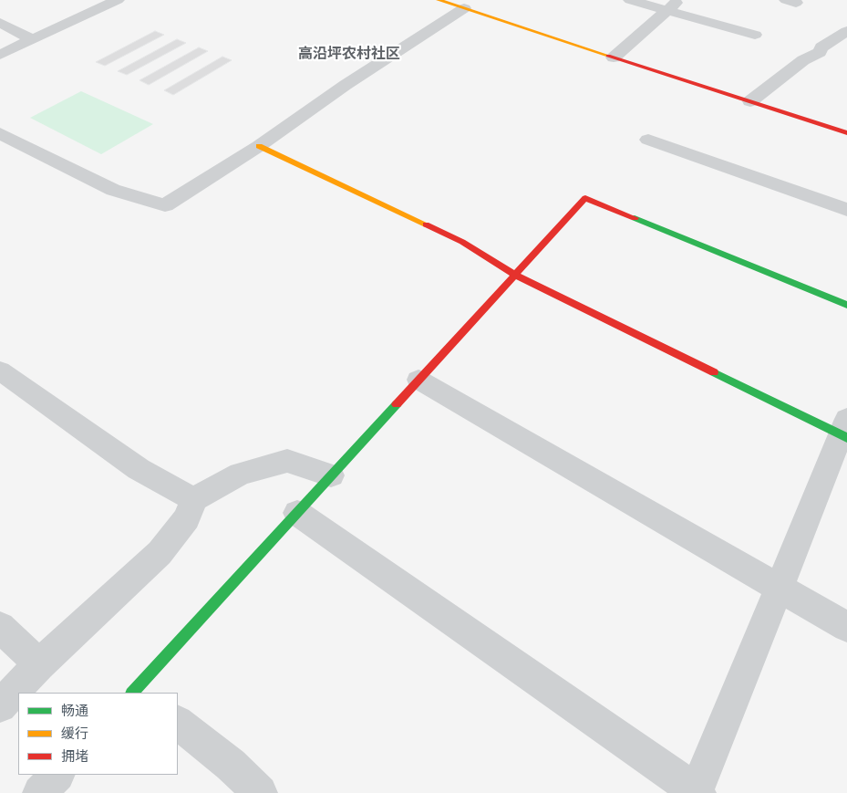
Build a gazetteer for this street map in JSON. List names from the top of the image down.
{
  "districts": ["高沿坪农村社区"],
  "legend": ["畅通", "缓行", "拥堵"]
}
